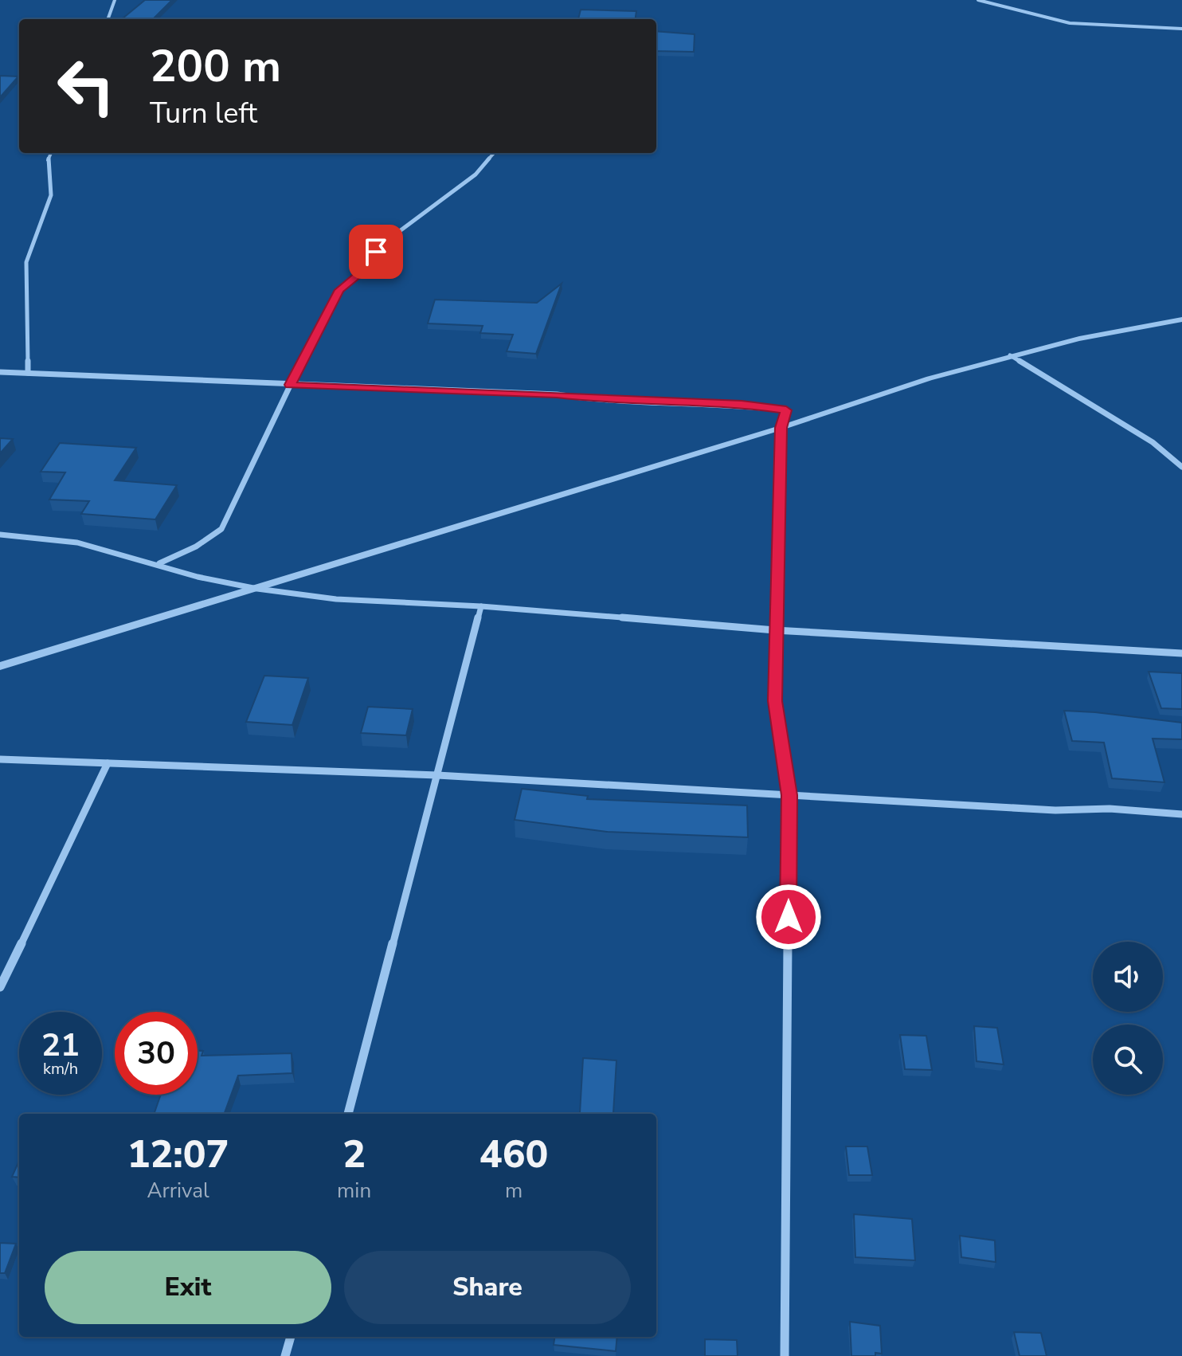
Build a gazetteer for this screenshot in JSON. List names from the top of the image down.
{
  "page": {
    "turn": ["200 m", "Turn left"],
    "speed": "21 km/h",
    "limit": "30",
    "eta": [
      "12:07",
      "Arrival",
      "2",
      "min",
      "460",
      "m"
    ],
    "buttons": ["Exit", "Share"]
  }
}
